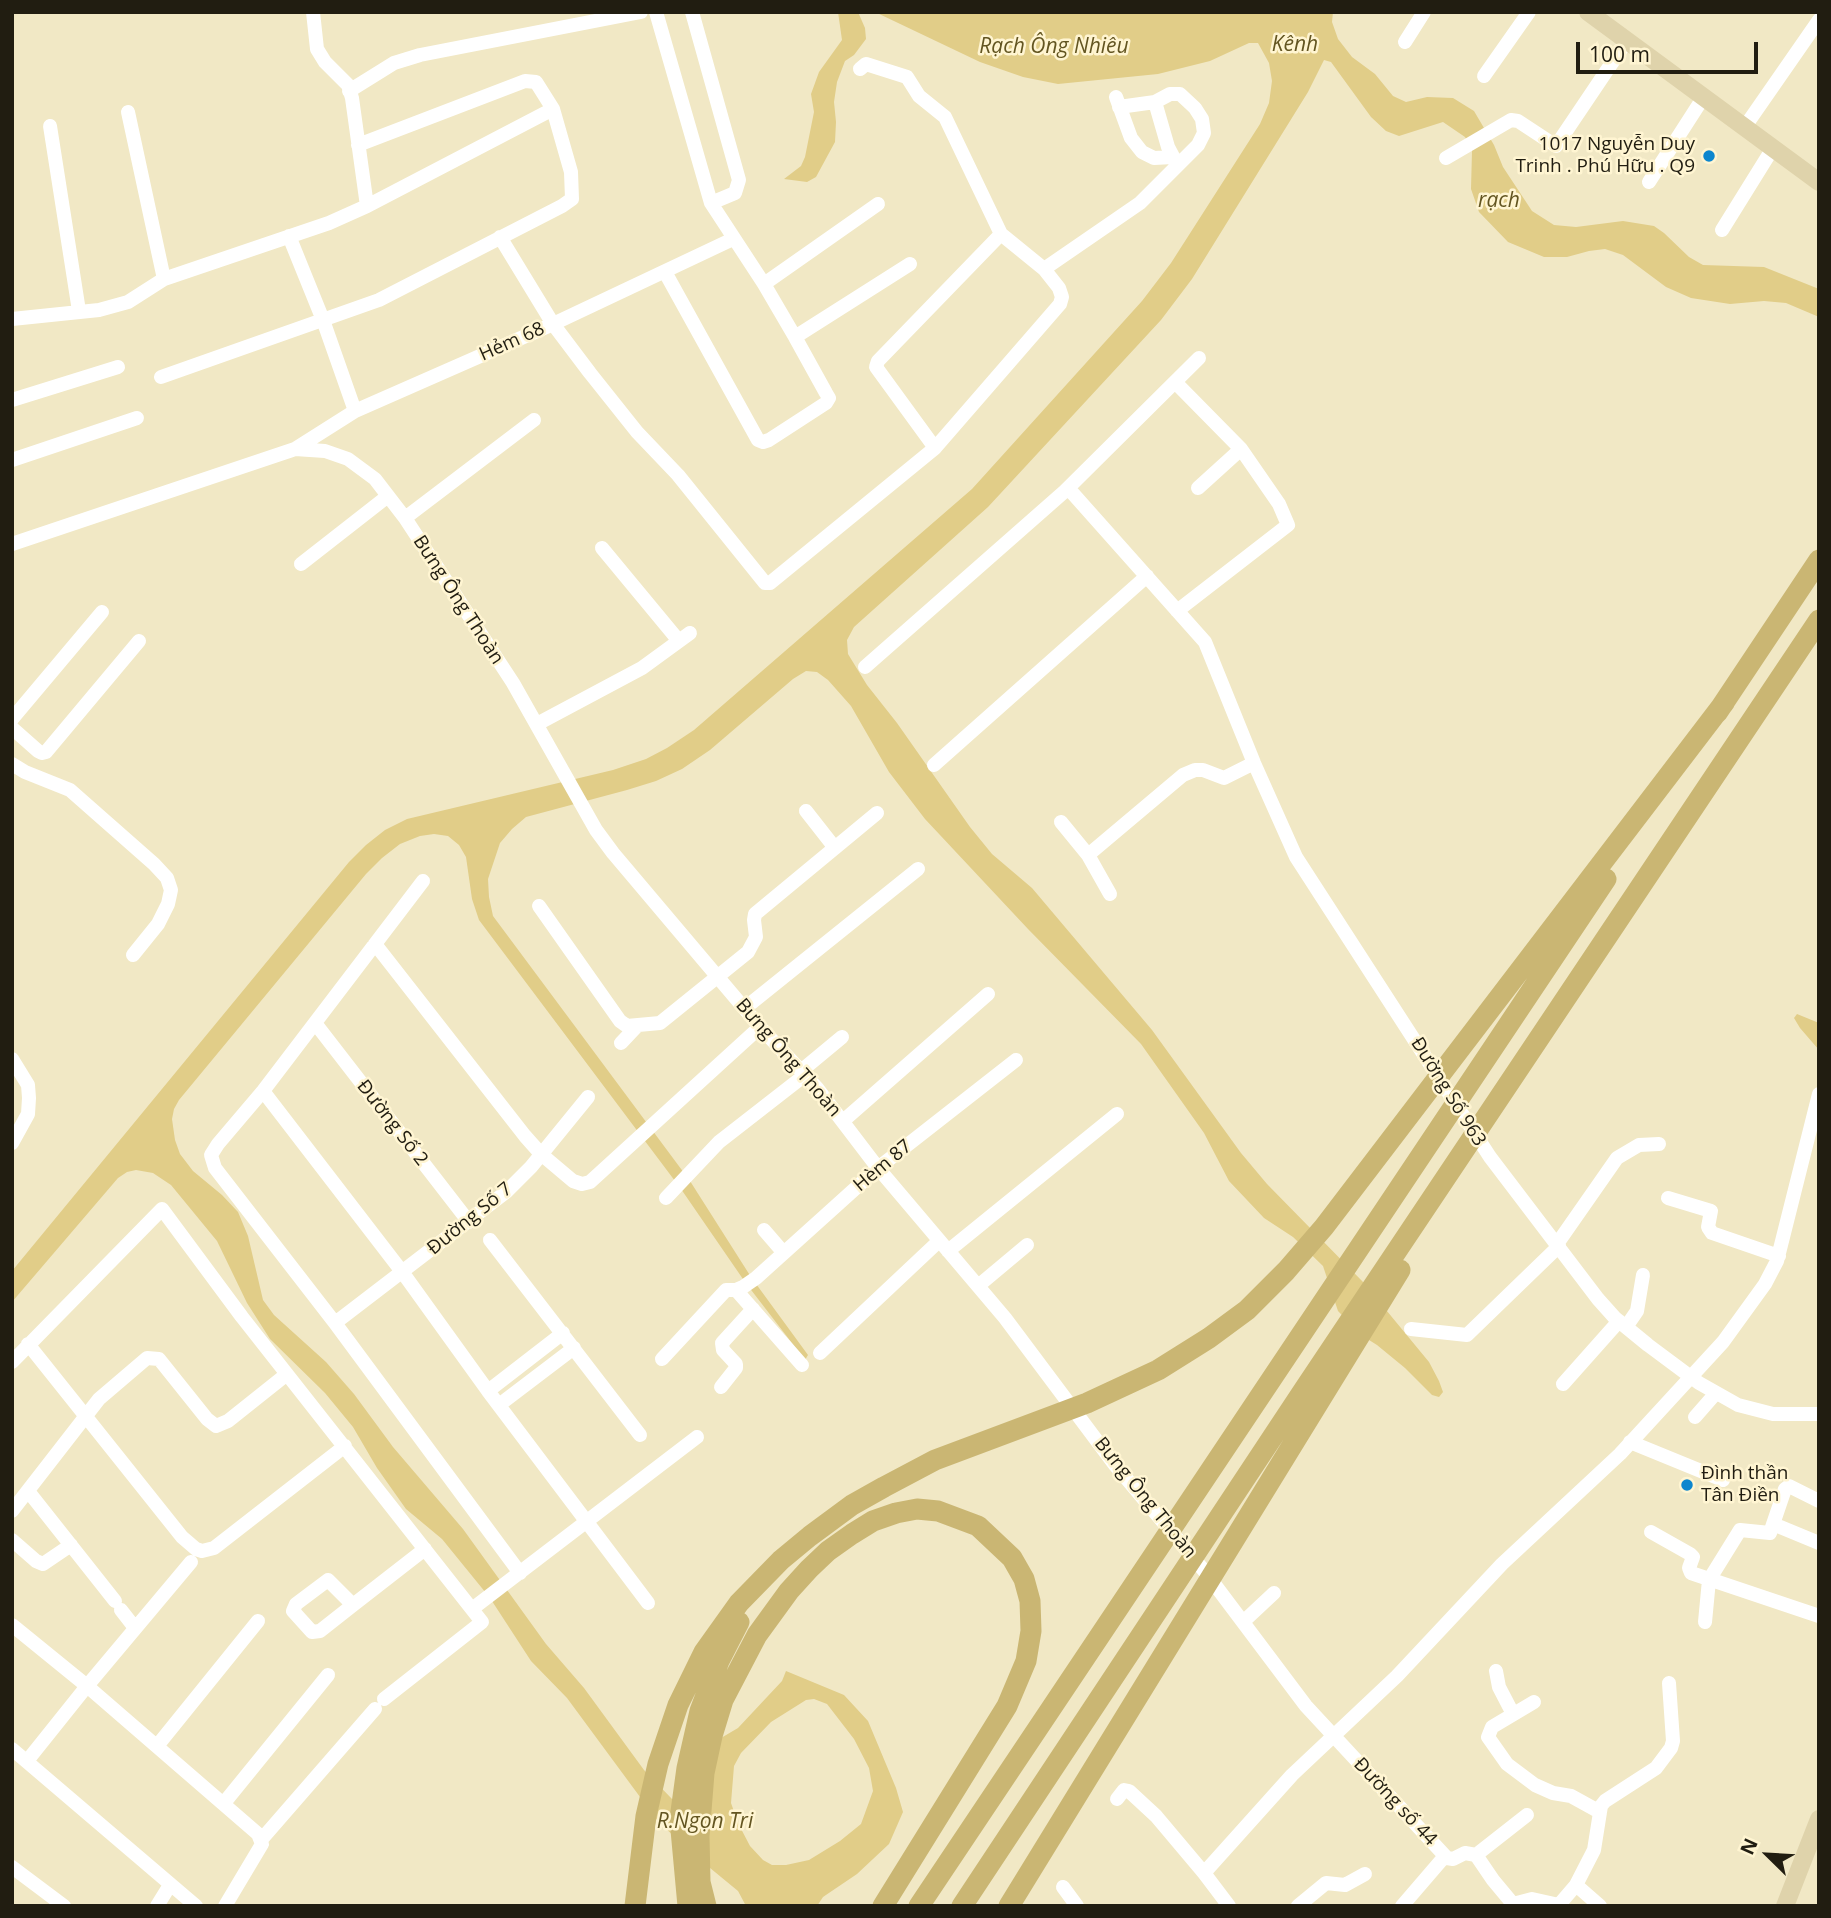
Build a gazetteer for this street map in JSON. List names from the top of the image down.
{
  "streets": {
    "street": [
      "Hẻm 68",
      "Bưng Ông Thoàn",
      "Đường Số 963",
      "Đường Số 2",
      "Hèm 87",
      "Đường Số 7",
      "Đường số 44"
    ]
  },
  "crossings": [
    ["Hẻm 68", "Bưng Ông Thoàn"],
    ["Bưng Ông Thoàn", "Hèm 87"],
    ["Bưng Ông Thoàn", "Đường số 44"],
    ["Đường Số 2", "Đường Số 7"]
  ],
  "water": [
    "Kênh",
    "Rạch Ông Nhiêu",
    "rạch",
    "R.Ngọn Tri"
  ],
  "places": ["1017 Nguyễn Duy Trinh . Phú Hữu . Q9", "Đình thần Tân Điền"],
  "scale_bar": "100 m",
  "north": "top left"
}
